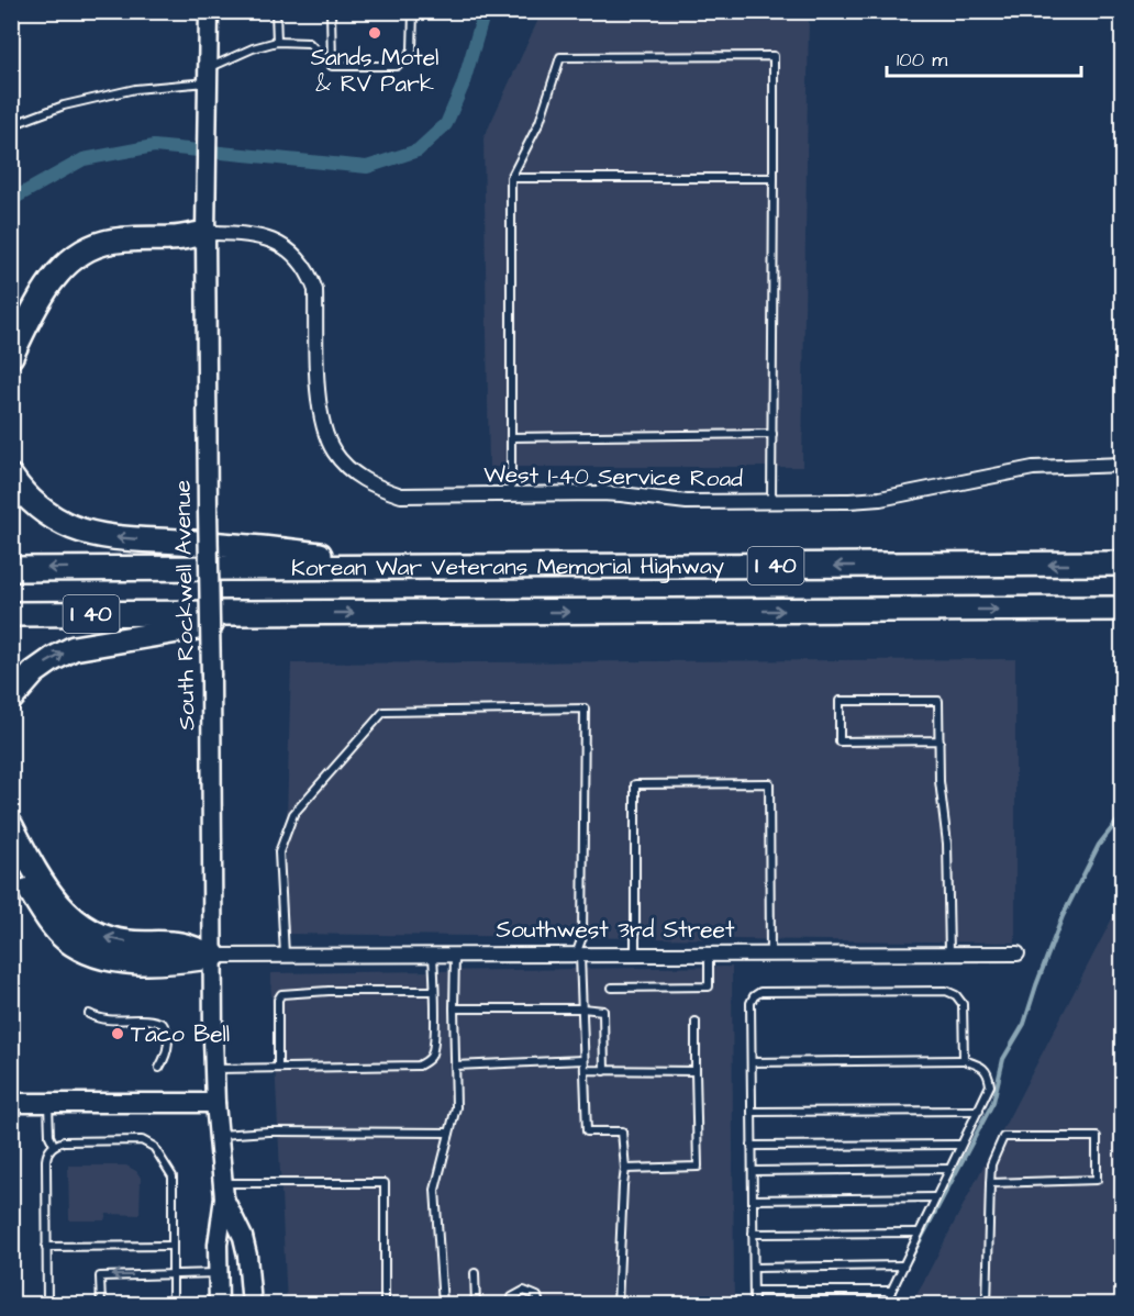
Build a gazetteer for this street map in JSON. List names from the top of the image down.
{
  "streets": {
    "highway": ["I 40", "Korean War Veterans Memorial Highway"],
    "street": ["West I-40 Service Road", "South Rockwell Avenue", "Southwest 3rd Street"]
  },
  "crossings": [
    ["West I-40 Service Road", "South Rockwell Avenue"],
    ["South Rockwell Avenue", "Southwest 3rd Street"]
  ],
  "places": ["Sands Motel & RV Park", "Taco Bell"],
  "scale_bar": "100 m"
}
